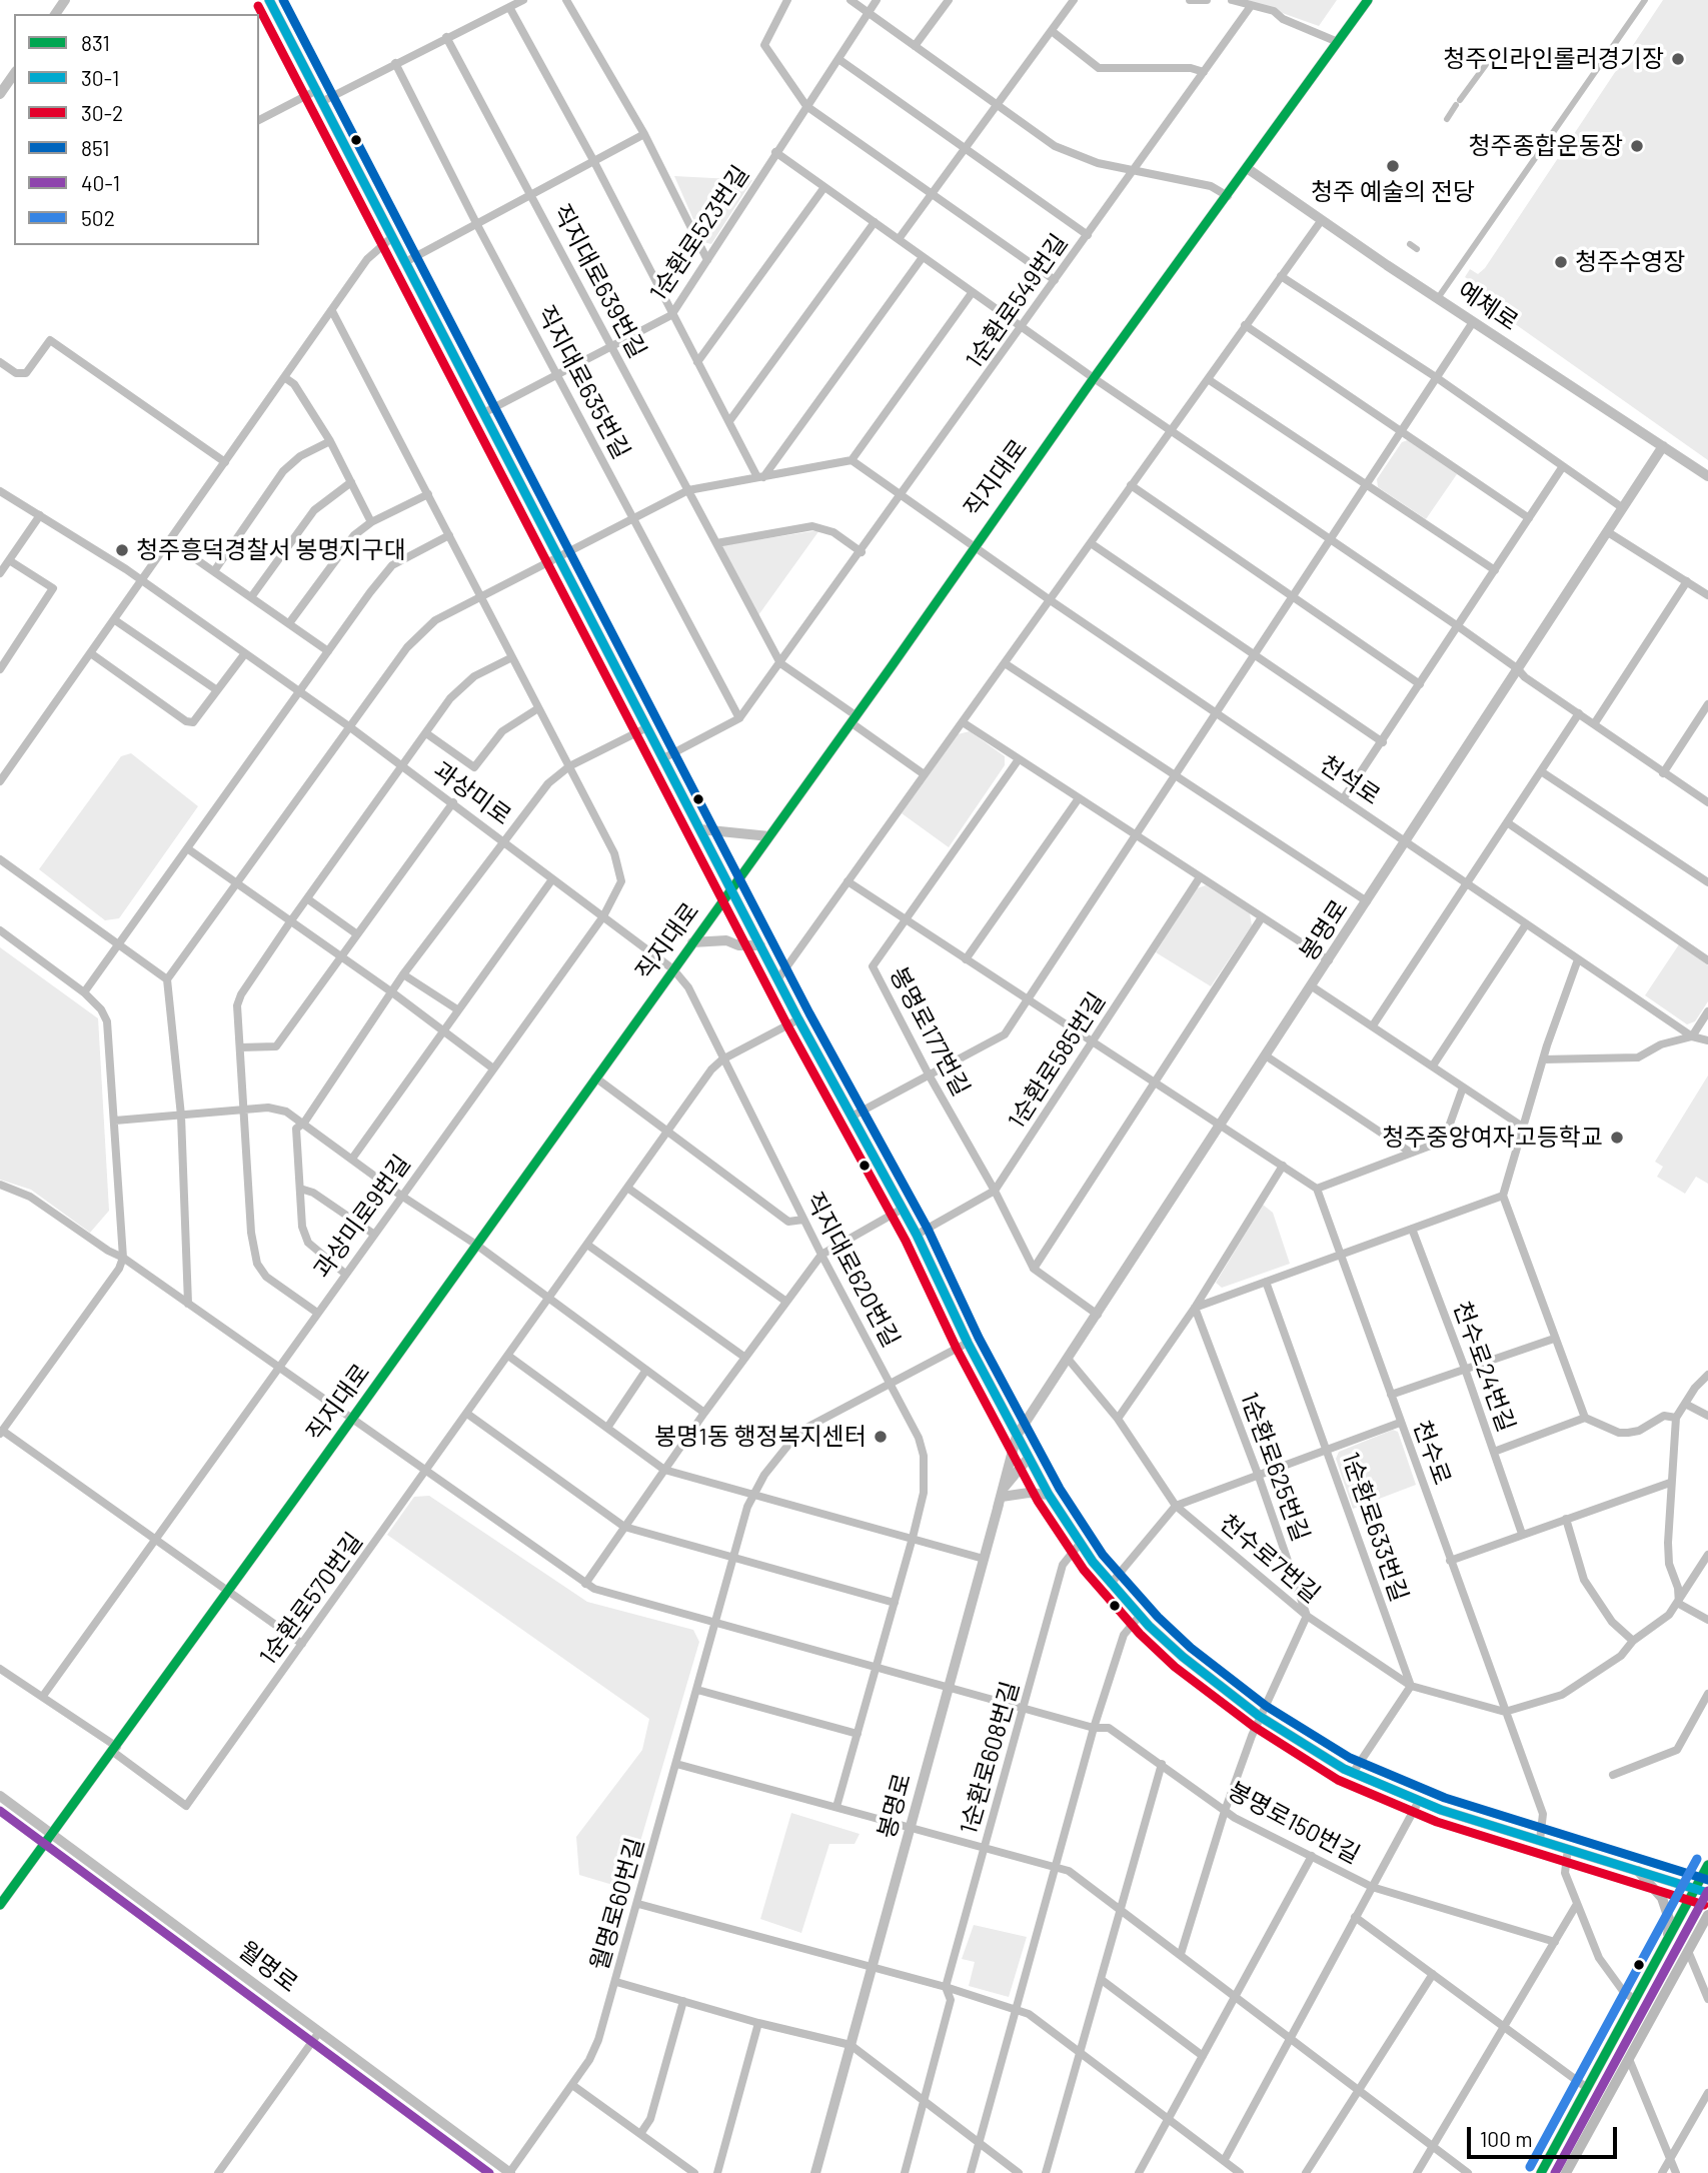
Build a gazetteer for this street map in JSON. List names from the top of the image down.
{
  "streets": {
    "street": [
      "1순환로523번길",
      "직지대로639번길",
      "1순환로549번길",
      "예체로",
      "직지대로635번길",
      "직지대로",
      "천석로",
      "과상미로",
      "봉명로",
      "봉명로177번길",
      "1순환로585번길",
      "과상미로9번길",
      "직지대로620번길",
      "천수로24번길",
      "천수로",
      "1순환로625번길",
      "1순환로633번길",
      "천수로7번길",
      "1순환로570번길",
      "1순환로608번길",
      "봉명로150번길",
      "월명로60번길",
      "월명로"
    ]
  },
  "crossings": [
    ["1순환로523번길", "직지대로639번길"],
    ["1순환로523번길", "직지대로635번길"],
    ["직지대로639번길", "1순환로549번길"],
    ["직지대로639번길", "직지대로"],
    ["1순환로549번길", "직지대로635번길"],
    ["1순환로549번길", "천석로"],
    ["예체로", "직지대로"],
    ["예체로", "봉명로"],
    ["직지대로", "천석로"],
    ["직지대로", "과상미로"],
    ["직지대로", "직지대로620번길"],
    ["직지대로", "1순환로570번길"],
    ["직지대로", "봉명로150번길"],
    ["직지대로", "월명로"],
    ["천석로", "봉명로"],
    ["과상미로", "과상미로9번길"],
    ["과상미로", "직지대로620번길"],
    ["봉명로", "봉명로177번길"],
    ["봉명로", "천수로7번길"],
    ["봉명로", "봉명로150번길"],
    ["봉명로177번길", "1순환로585번길"],
    ["과상미로9번길", "봉명로150번길"],
    ["직지대로620번길", "1순환로570번길"],
    ["직지대로620번길", "봉명로150번길"],
    ["직지대로620번길", "월명로60번길"],
    ["천수로", "천수로7번길"],
    ["1순환로625번길", "천수로7번길"],
    ["1순환로633번길", "천수로7번길"],
    ["1순환로570번길", "봉명로150번길"],
    ["1순환로608번길", "봉명로150번길"],
    ["봉명로150번길", "월명로60번길"],
    ["월명로60번길", "월명로"]
  ],
  "places": [
    "청주인라인롤러경기장",
    "청주종합운동장",
    "청주 예술의 전당",
    "청주수영장",
    "청주흥덕경찰서 봉명지구대",
    "청주중앙여자고등학교",
    "봉명1동 행정복지센터"
  ],
  "lines": [
    "transit line 831",
    "transit line 30-1",
    "transit line 851",
    "transit line 30-2",
    "transit line 40-1",
    "transit line 502"
  ],
  "legend": [
    "831",
    "30-1",
    "30-2",
    "851",
    "40-1",
    "502"
  ],
  "scale_bar": "100 m"
}
